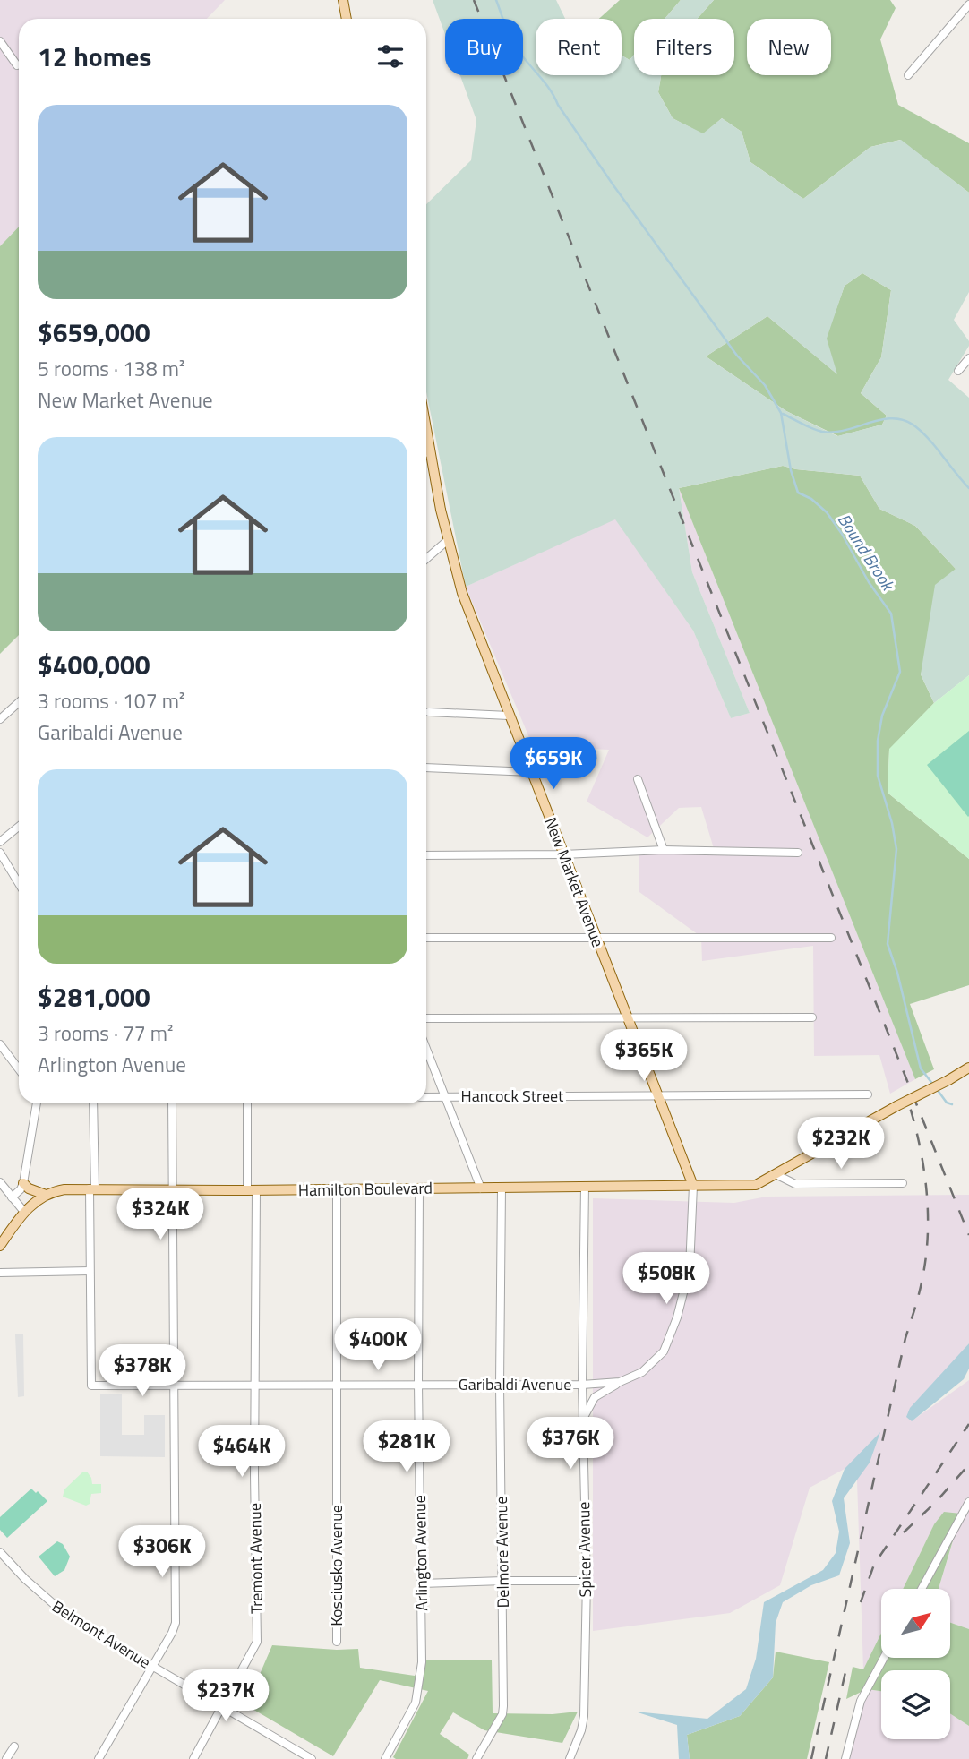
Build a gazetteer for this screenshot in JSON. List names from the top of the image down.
{
  "streets": {
    "main road": ["New Market Avenue", "Hamilton Boulevard"],
    "street": [
      "Hancock Street",
      "Garibaldi Avenue",
      "Spicer Avenue",
      "Delmore Avenue",
      "Arlington Avenue",
      "Tremont Avenue",
      "Kosciusko Avenue",
      "Belmont Avenue"
    ]
  },
  "crossings": [
    ["New Market Avenue", "Hancock Street"],
    ["New Market Avenue", "Hamilton Boulevard"],
    ["Hamilton Boulevard", "Spicer Avenue"],
    ["Hamilton Boulevard", "Delmore Avenue"],
    ["Hamilton Boulevard", "Arlington Avenue"],
    ["Hamilton Boulevard", "Tremont Avenue"],
    ["Hamilton Boulevard", "Kosciusko Avenue"],
    ["Garibaldi Avenue", "Spicer Avenue"],
    ["Garibaldi Avenue", "Delmore Avenue"],
    ["Garibaldi Avenue", "Arlington Avenue"],
    ["Garibaldi Avenue", "Tremont Avenue"],
    ["Garibaldi Avenue", "Kosciusko Avenue"],
    ["Tremont Avenue", "Belmont Avenue"]
  ],
  "water": ["Bound Brook"],
  "north": "top right",
  "page": {
    "chip": [
      "Buy",
      "Rent",
      "Filters",
      "New"
    ],
    "heading": "12 homes",
    "list": [
      {
        "name": "$659,000",
        "note": "5 rooms · 138 m² · New Market Avenue"
      },
      {
        "name": "$400,000",
        "note": "3 rooms · 107 m² · Garibaldi Avenue"
      },
      {
        "name": "$281,000",
        "note": "3 rooms · 77 m² · Arlington Avenue"
      }
    ],
    "price": [
      "$659K",
      "$365K",
      "$232K",
      "$324K",
      "$508K",
      "$400K",
      "$378K",
      "$376K",
      "$281K",
      "$464K",
      "$306K",
      "$237K"
    ]
  }
}
